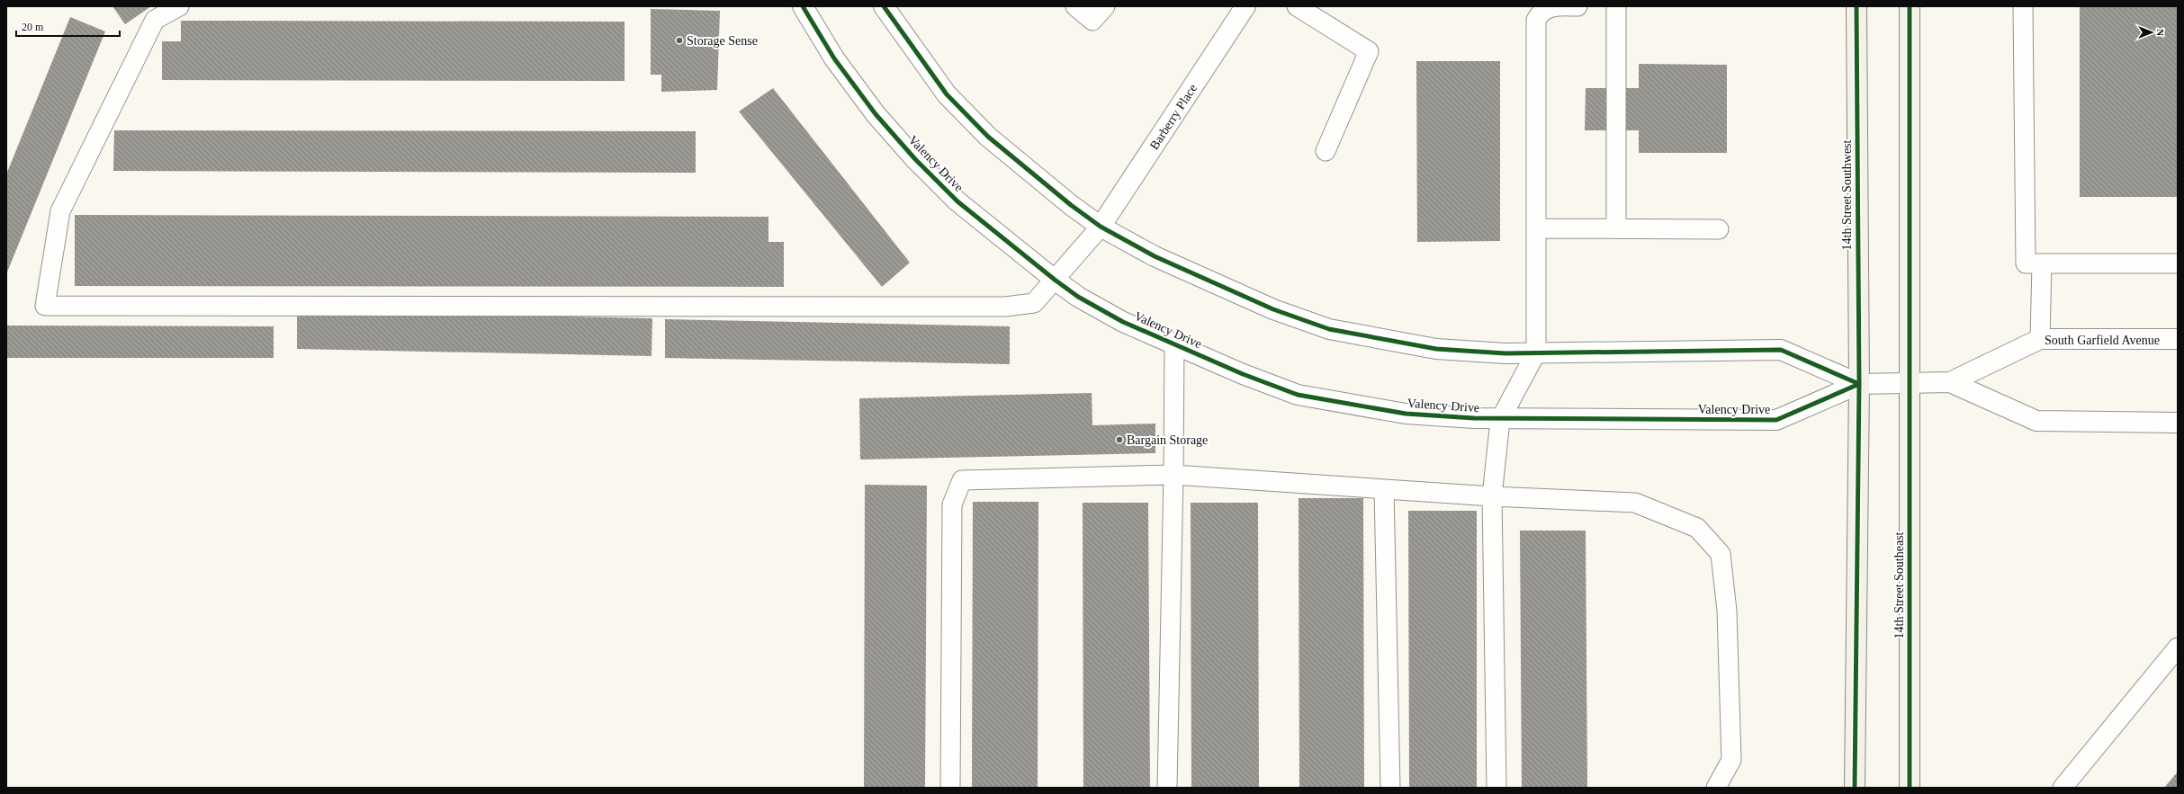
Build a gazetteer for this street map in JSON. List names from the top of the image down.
{
  "streets": {
    "main road": ["14th Street Southwest", "14th Street Southeast"],
    "street": ["Barberry Place", "Valency Drive", "South Garfield Avenue"]
  },
  "crossings": [
    ["Valency Drive", "14th Street Southwest"],
    ["Valency Drive", "South Garfield Avenue"],
    ["14th Street Southwest", "South Garfield Avenue"],
    ["South Garfield Avenue", "14th Street Southeast"]
  ],
  "places": ["Storage Sense", "Bargain Storage"],
  "scale_bar": "20 m",
  "north": "right"
}
